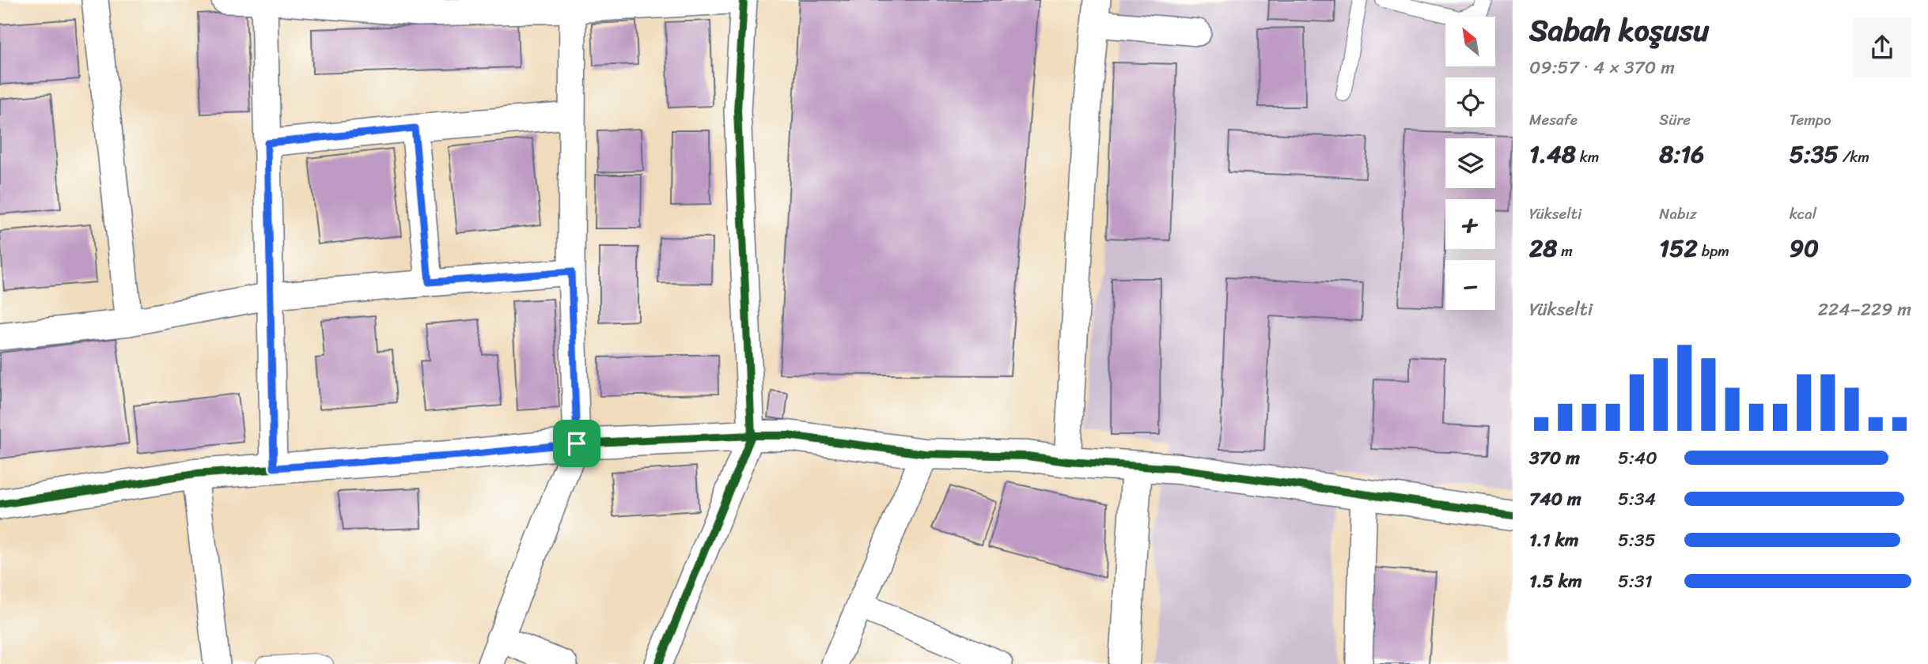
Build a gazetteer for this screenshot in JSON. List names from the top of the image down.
{
  "north": "top left",
  "page": {
    "heading": ["Sabah koşusu", "09:57 · 4 × 370 m"],
    "map_buttons": ["+", "−"],
    "stats": [
      ["Mesafe", "1.48 km"],
      ["Süre", "8:16"],
      ["Tempo", "5:35 /km"],
      ["Yükselti", "28 m"],
      ["Nabız", "152 bpm"],
      ["kcal", "90"]
    ],
    "chart": ["Yükselti", "224–229 m"],
    "list": [
      {
        "name": "370 m",
        "note": "5:40"
      },
      {
        "name": "740 m",
        "note": "5:34"
      },
      {
        "name": "1.1 km",
        "note": "5:35"
      },
      {
        "name": "1.5 km",
        "note": "5:31"
      }
    ]
  }
}
